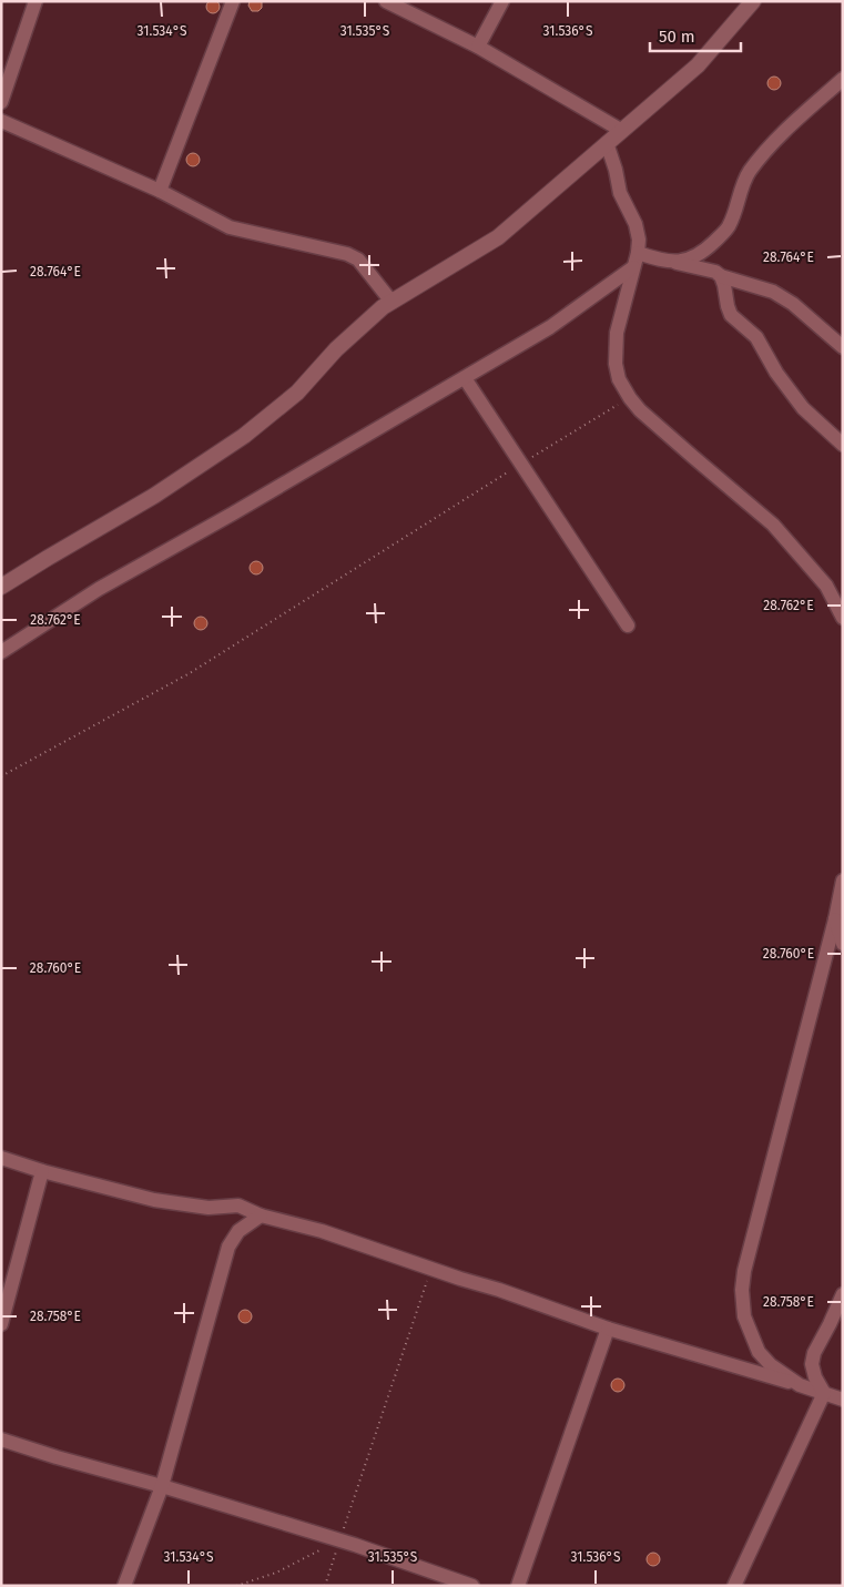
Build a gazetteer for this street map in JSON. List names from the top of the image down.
{
  "scale_bar": "50 m",
  "coordinates": [
    "31.534°S",
    "31.535°S",
    "31.536°S",
    "28.764°E",
    "28.762°E",
    "28.760°E",
    "28.758°E"
  ]
}
